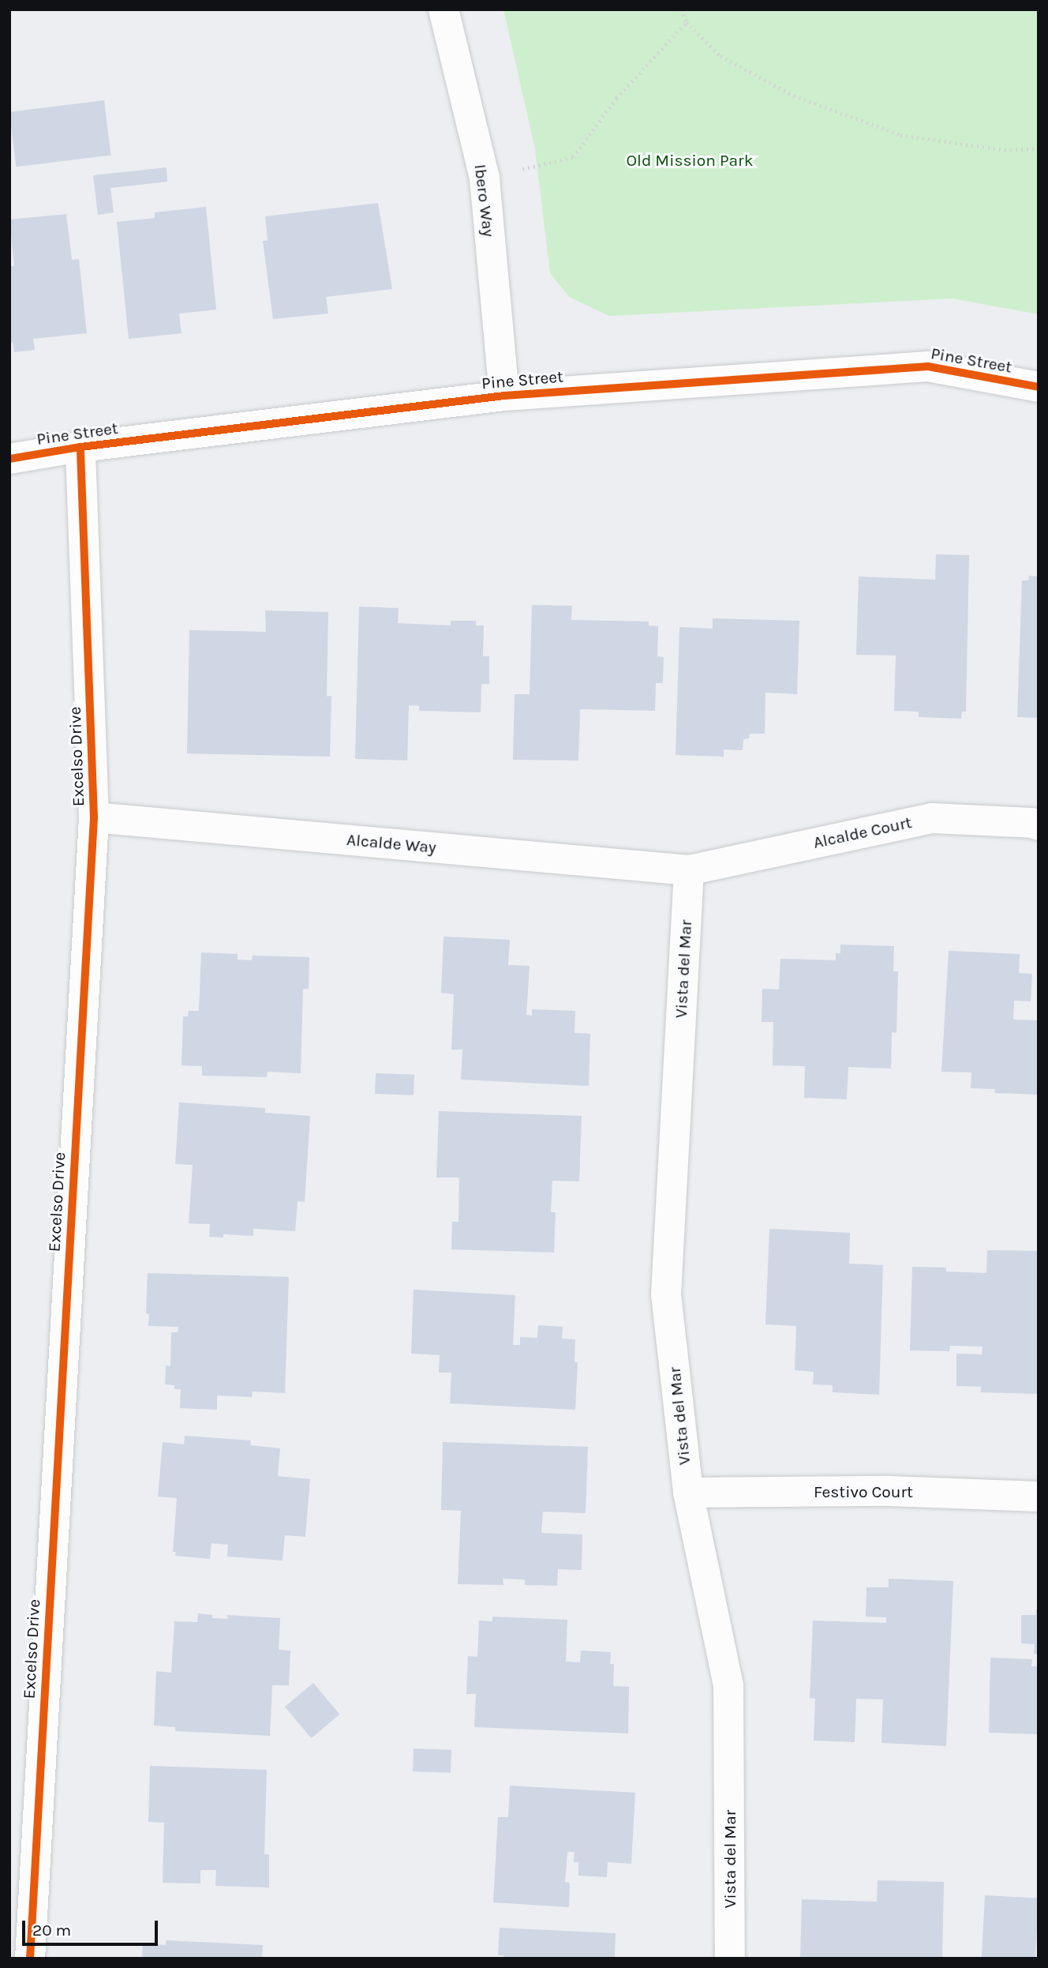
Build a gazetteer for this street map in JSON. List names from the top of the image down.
{
  "streets": {
    "street": [
      "Ibero Way",
      "Pine Street",
      "Excelso Drive",
      "Alcalde Court",
      "Alcalde Way",
      "Vista del Mar",
      "Festivo Court"
    ]
  },
  "crossings": [
    ["Ibero Way", "Pine Street"],
    ["Pine Street", "Excelso Drive"],
    ["Excelso Drive", "Alcalde Way"],
    ["Alcalde Court", "Alcalde Way"],
    ["Alcalde Court", "Vista del Mar"],
    ["Alcalde Way", "Vista del Mar"],
    ["Vista del Mar", "Festivo Court"]
  ],
  "parks": ["Old Mission Park"],
  "scale_bar": "20 m"
}
